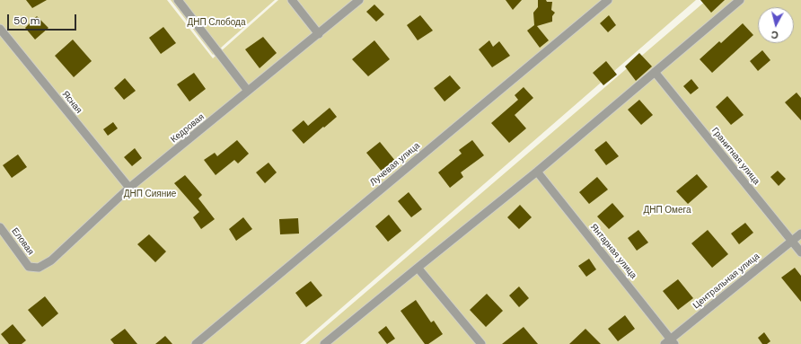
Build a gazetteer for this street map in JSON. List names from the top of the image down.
{
  "streets": {
    "street": [
      "Ясная",
      "Кедровая",
      "Гранитная улица",
      "Лучевая улица",
      "Еловая",
      "Янтарная улица",
      "Центральная улица"
    ]
  },
  "crossings": [
    ["Ясная", "Кедровая"],
    ["Кедровая", "Еловая"],
    ["Гранитная улица", "Центральная улица"],
    ["Янтарная улица", "Центральная улица"]
  ],
  "parks": ["ДНП Слобода", "ДНП Сияние", "ДНП Омега"],
  "scale_bar": "50 m",
  "north": "bottom"
}
